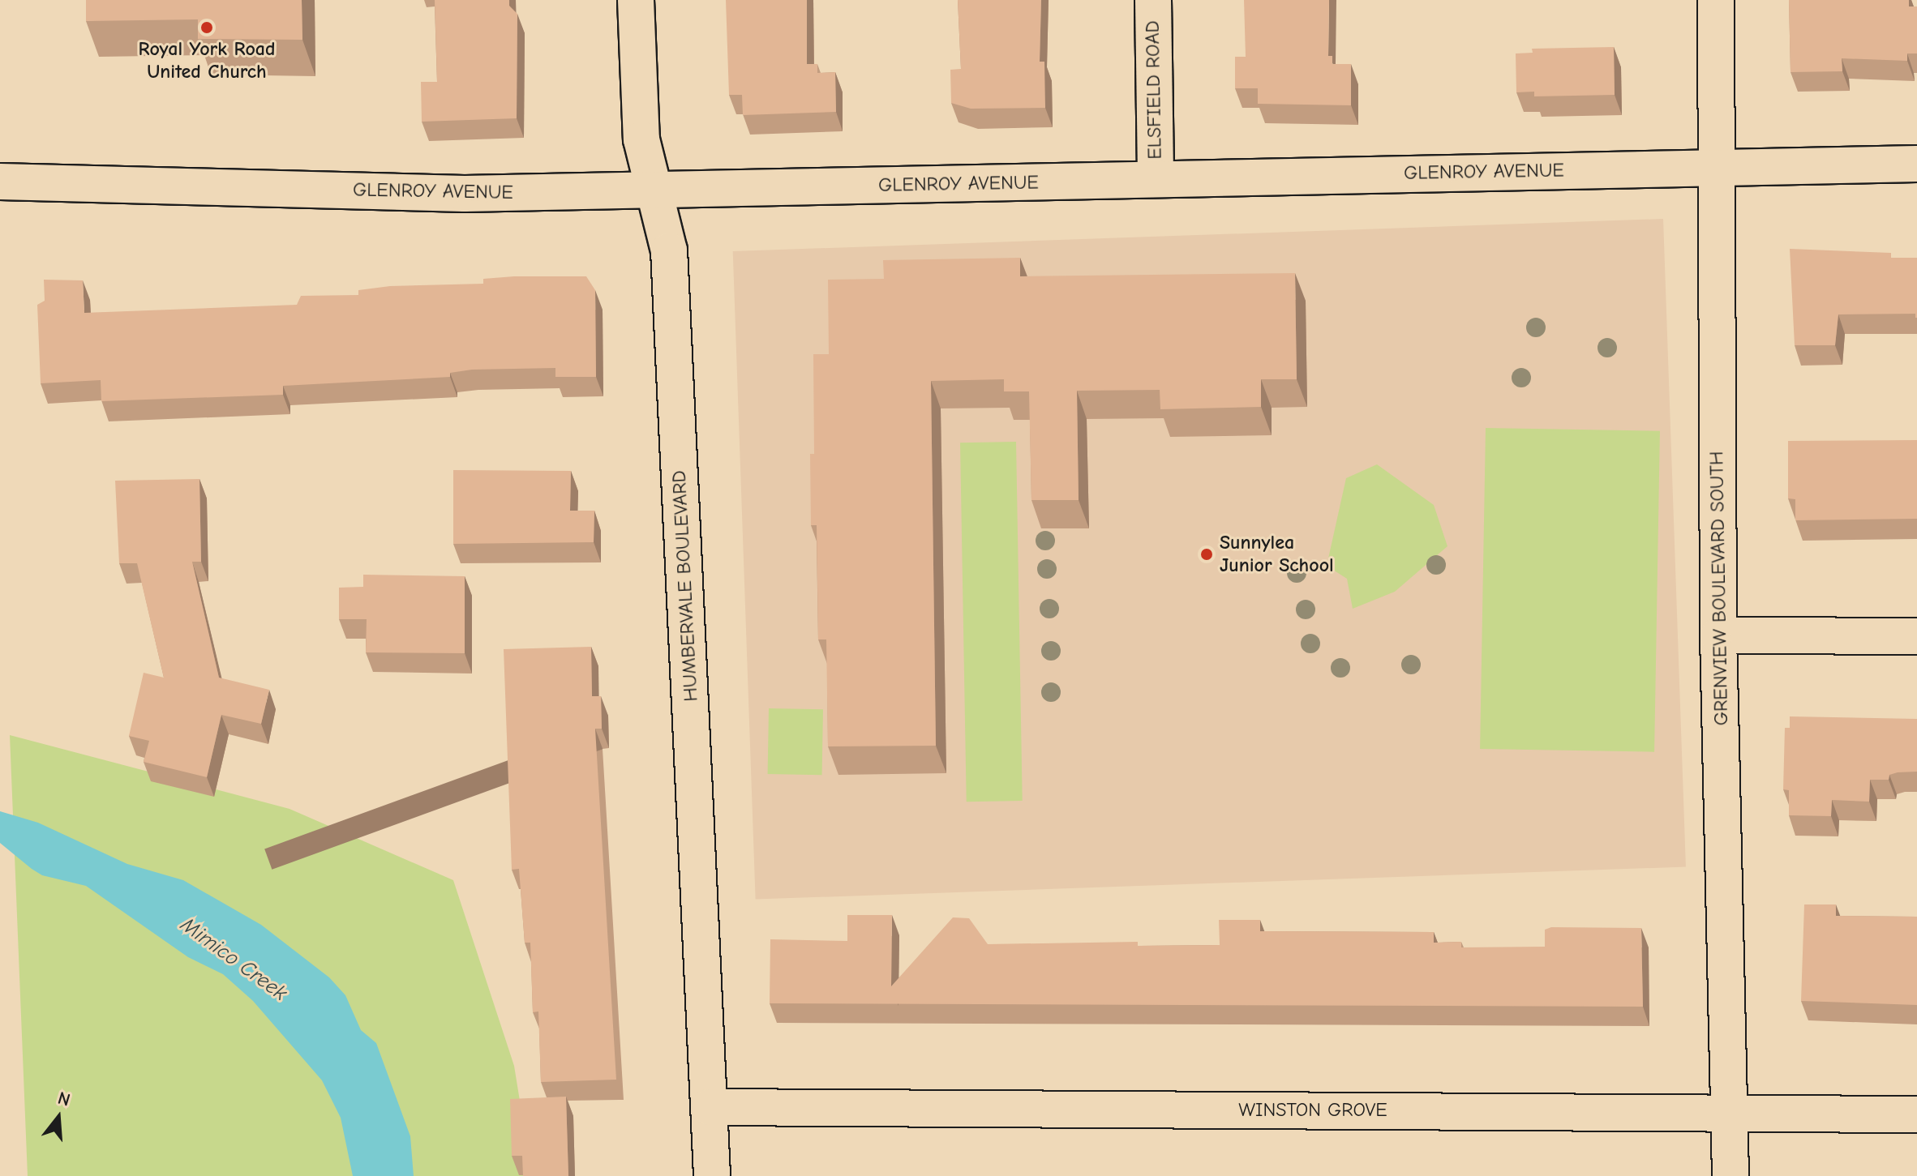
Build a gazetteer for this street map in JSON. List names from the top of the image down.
{
  "streets": {
    "street": [
      "ELSFIELD ROAD",
      "GLENROY AVENUE",
      "HUMBERVALE BOULEVARD",
      "GRENVIEW BOULEVARD SOUTH",
      "WINSTON GROVE"
    ]
  },
  "crossings": [
    ["ELSFIELD ROAD", "GLENROY AVENUE"],
    ["GLENROY AVENUE", "HUMBERVALE BOULEVARD"],
    ["GLENROY AVENUE", "GRENVIEW BOULEVARD SOUTH"],
    ["HUMBERVALE BOULEVARD", "WINSTON GROVE"],
    ["GRENVIEW BOULEVARD SOUTH", "WINSTON GROVE"]
  ],
  "water": ["Mimico Creek"],
  "places": ["Royal York Road United Church", "Sunnylea Junior School"],
  "north": "top"
}
